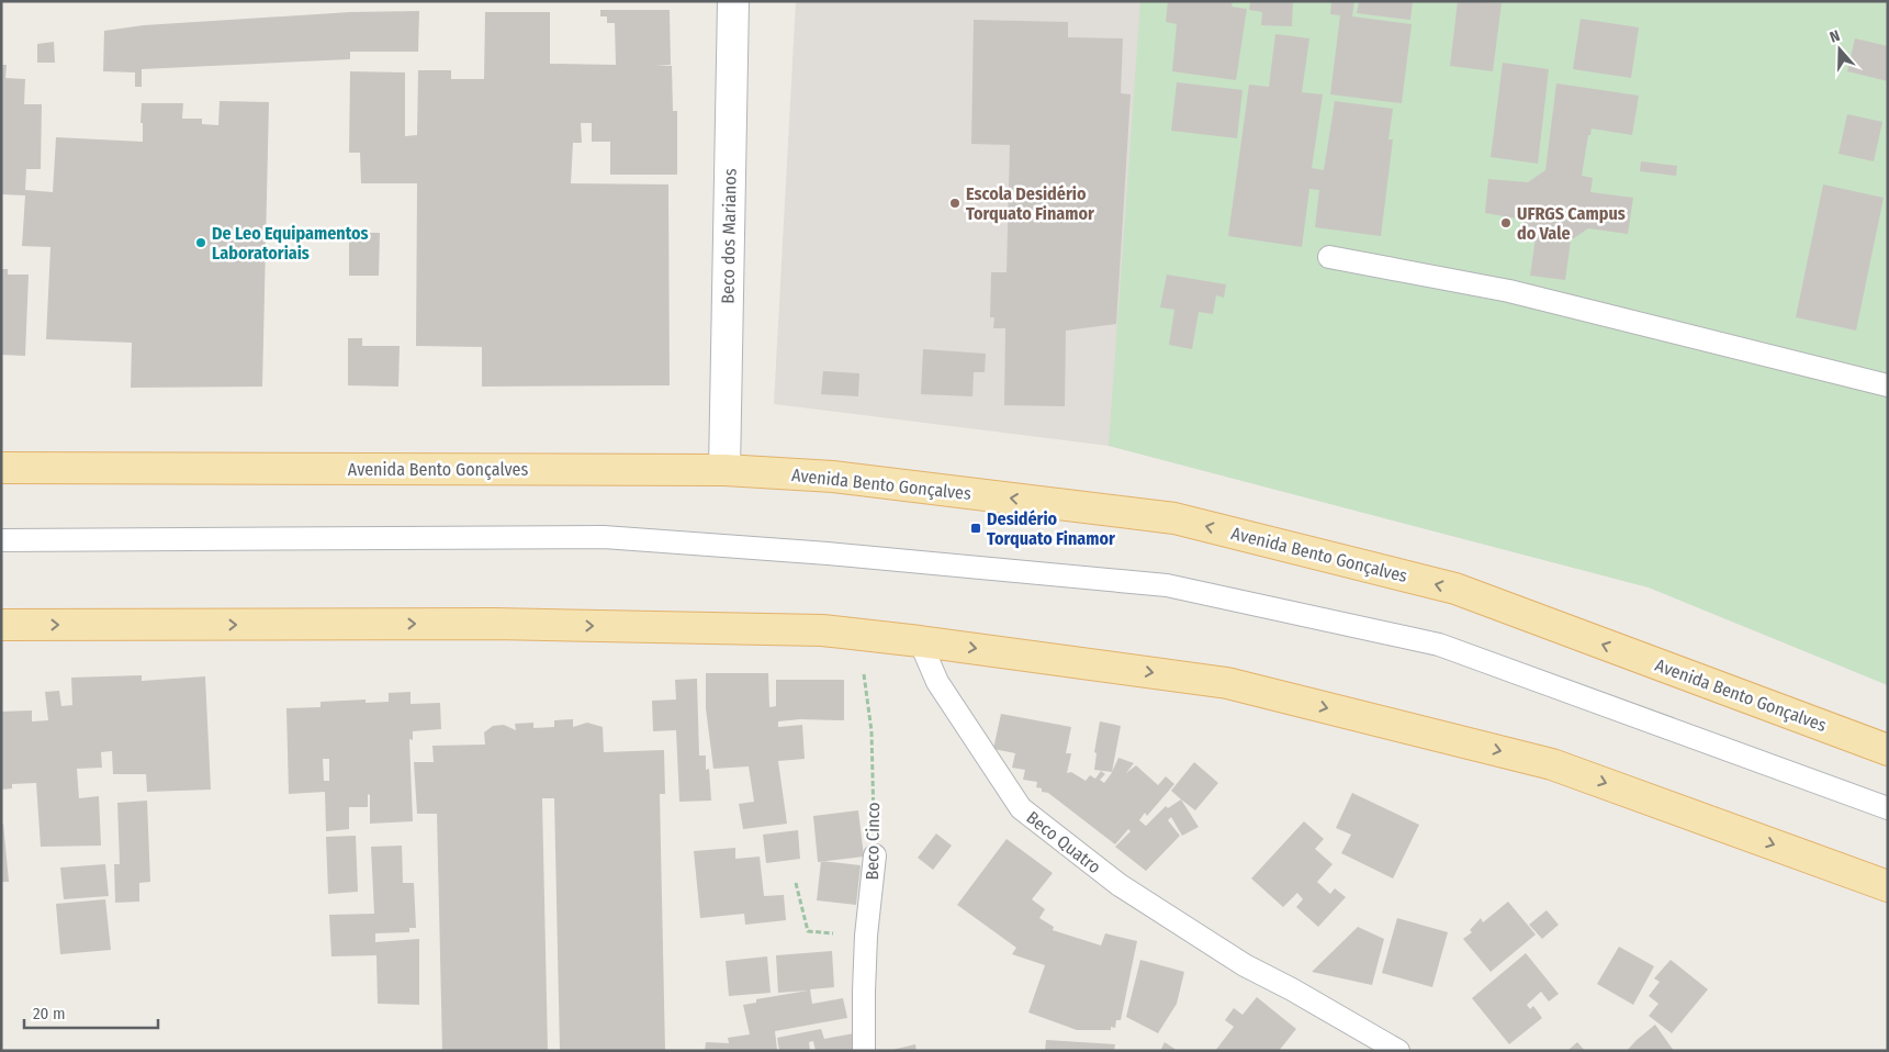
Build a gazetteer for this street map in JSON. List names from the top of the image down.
{
  "streets": {
    "main road": ["Avenida Bento Gonçalves"],
    "street": ["Beco dos Marianos"],
    "lane": ["Beco Cinco", "Beco Quatro"]
  },
  "crossings": [
    ["Beco dos Marianos", "Avenida Bento Gonçalves"]
  ],
  "places": {
    "other": ["Escola Desidério Torquato Finamor", "UFRGS Campus do Vale", "De Leo Equipamentos Laboratoriais"],
    "transit": ["Desidério Torquato Finamor"]
  },
  "scale_bar": "20 m",
  "north": "top"
}
